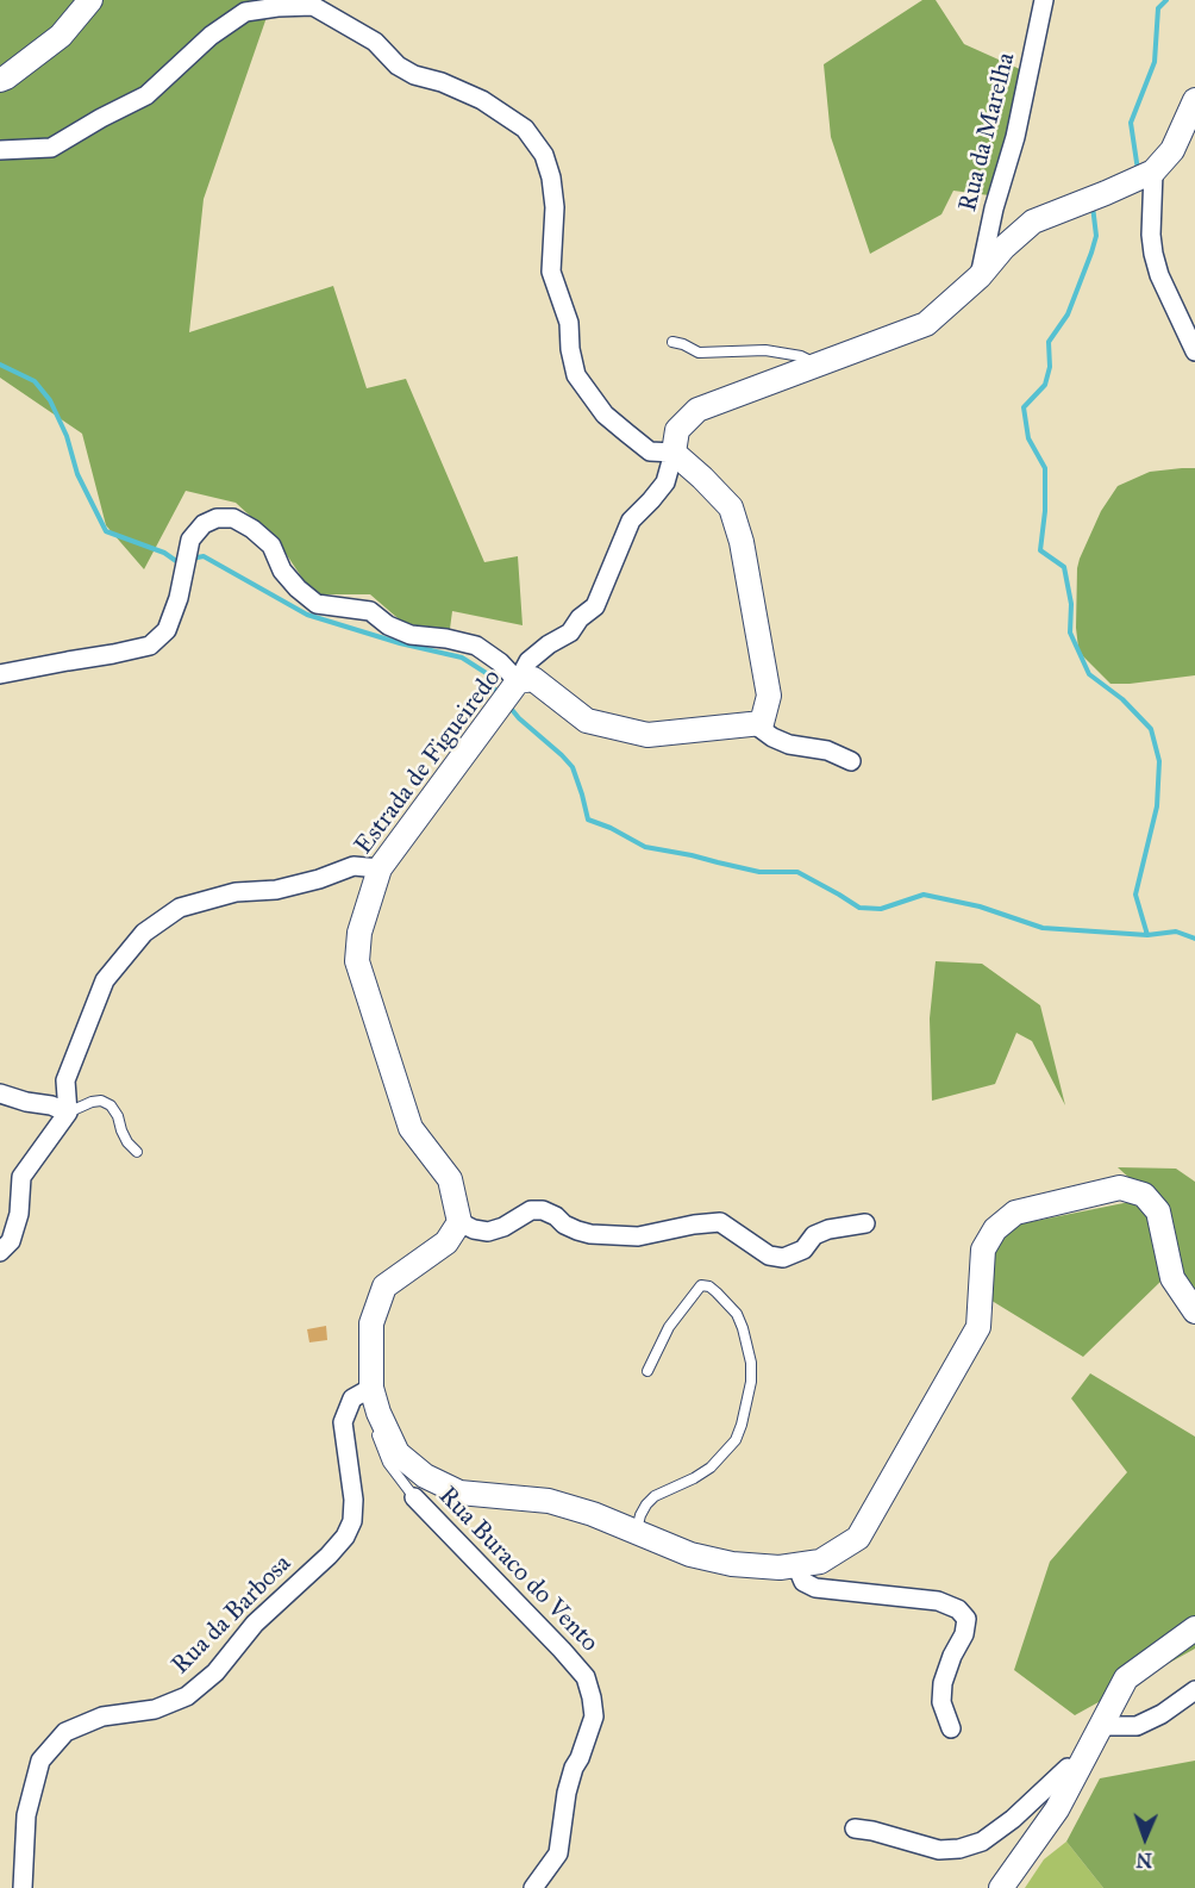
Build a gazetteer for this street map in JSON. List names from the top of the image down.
{
  "streets": {
    "street": [
      "Rua da Marelha",
      "Estrada de Figueiredo",
      "Rua Buraco do Vento",
      "Rua da Barbosa"
    ]
  },
  "north": "bottom"
}
